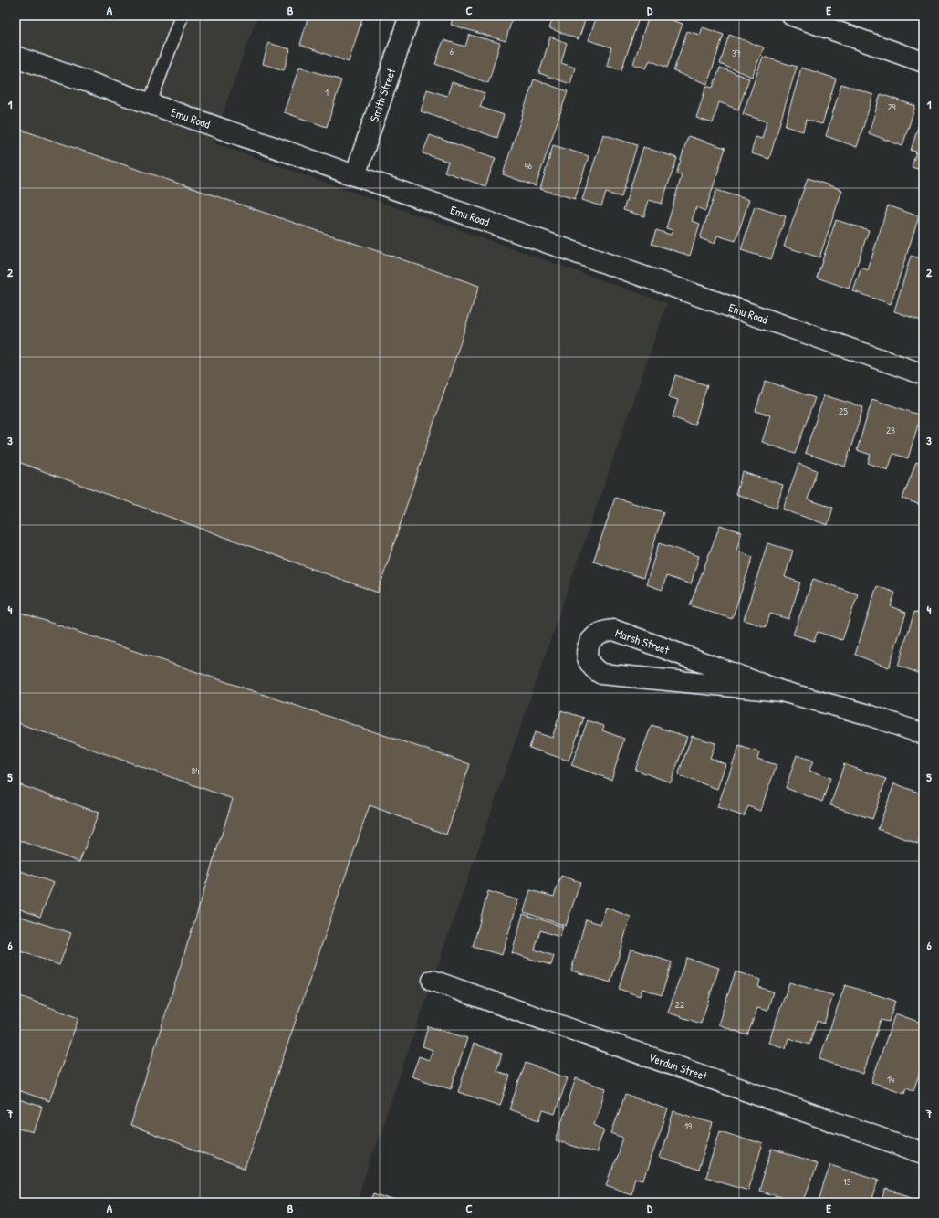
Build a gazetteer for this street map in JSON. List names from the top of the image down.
{
  "streets": {
    "street": [
      "Smith Street",
      "Emu Road",
      "Marsh Street",
      "Verdun Street"
    ]
  },
  "crossings": [
    ["Smith Street", "Emu Road"]
  ],
  "house_numbers": [
    "6",
    "37",
    "1",
    "29",
    "46",
    "25",
    "23",
    "84",
    "22",
    "14",
    "19",
    "13"
  ],
  "grid": {
    "columns": [
      "A",
      "B",
      "C",
      "D",
      "E"
    ],
    "rows": [
      "1",
      "2",
      "3",
      "4",
      "5",
      "6",
      "7"
    ]
  }
}
